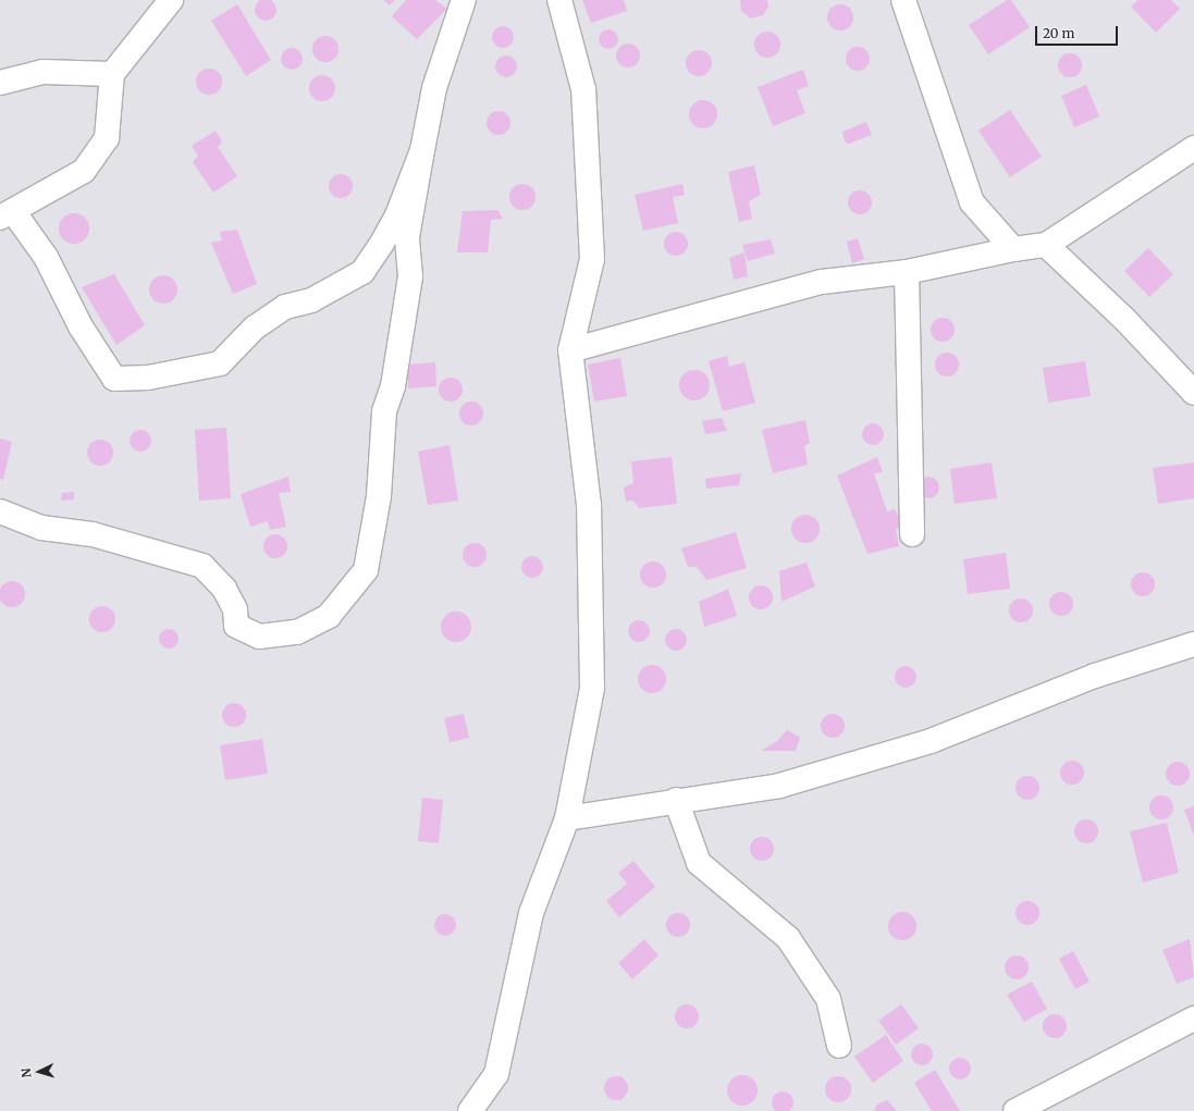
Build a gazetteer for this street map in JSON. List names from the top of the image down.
{
  "scale_bar": "20 m",
  "north": "left"
}
